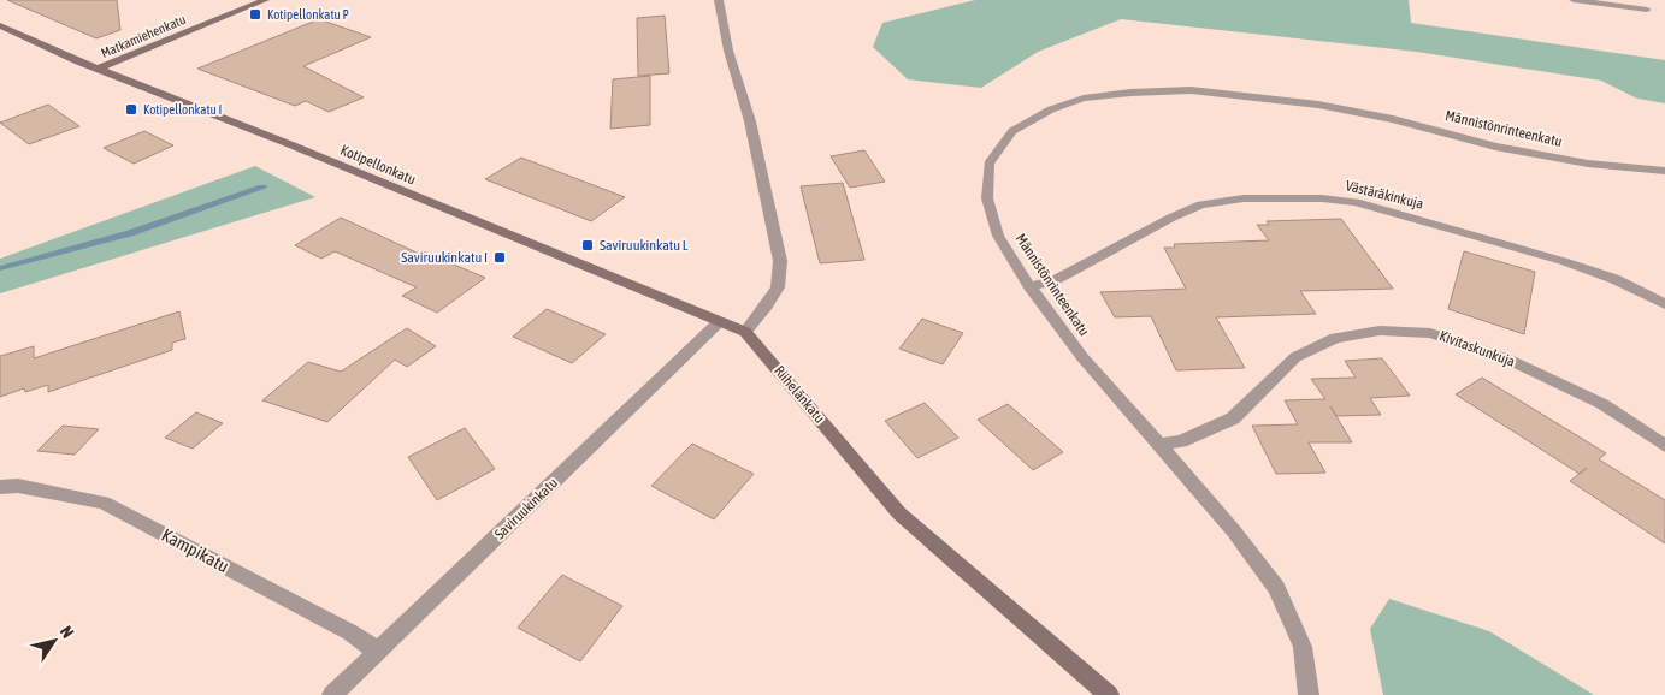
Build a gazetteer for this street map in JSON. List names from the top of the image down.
{
  "streets": {
    "street": [
      "Matkamiehenkatu",
      "Männistönrinteenkatu",
      "Kotipellonkatu",
      "Västäräkinkuja",
      "Kivitaskunkuja",
      "Riihelänkatu",
      "Saviruukinkatu",
      "Kampikatu"
    ]
  },
  "crossings": [
    ["Matkamiehenkatu", "Kotipellonkatu"],
    ["Männistönrinteenkatu", "Västäräkinkuja"],
    ["Männistönrinteenkatu", "Kivitaskunkuja"],
    ["Kotipellonkatu", "Riihelänkatu"],
    ["Kotipellonkatu", "Saviruukinkatu"],
    ["Saviruukinkatu", "Kampikatu"]
  ],
  "places": {
    "transit": [
      "Kotipellonkatu P",
      "Kotipellonkatu I",
      "Saviruukinkatu L",
      "Saviruukinkatu I"
    ]
  },
  "north": "top right"
}
